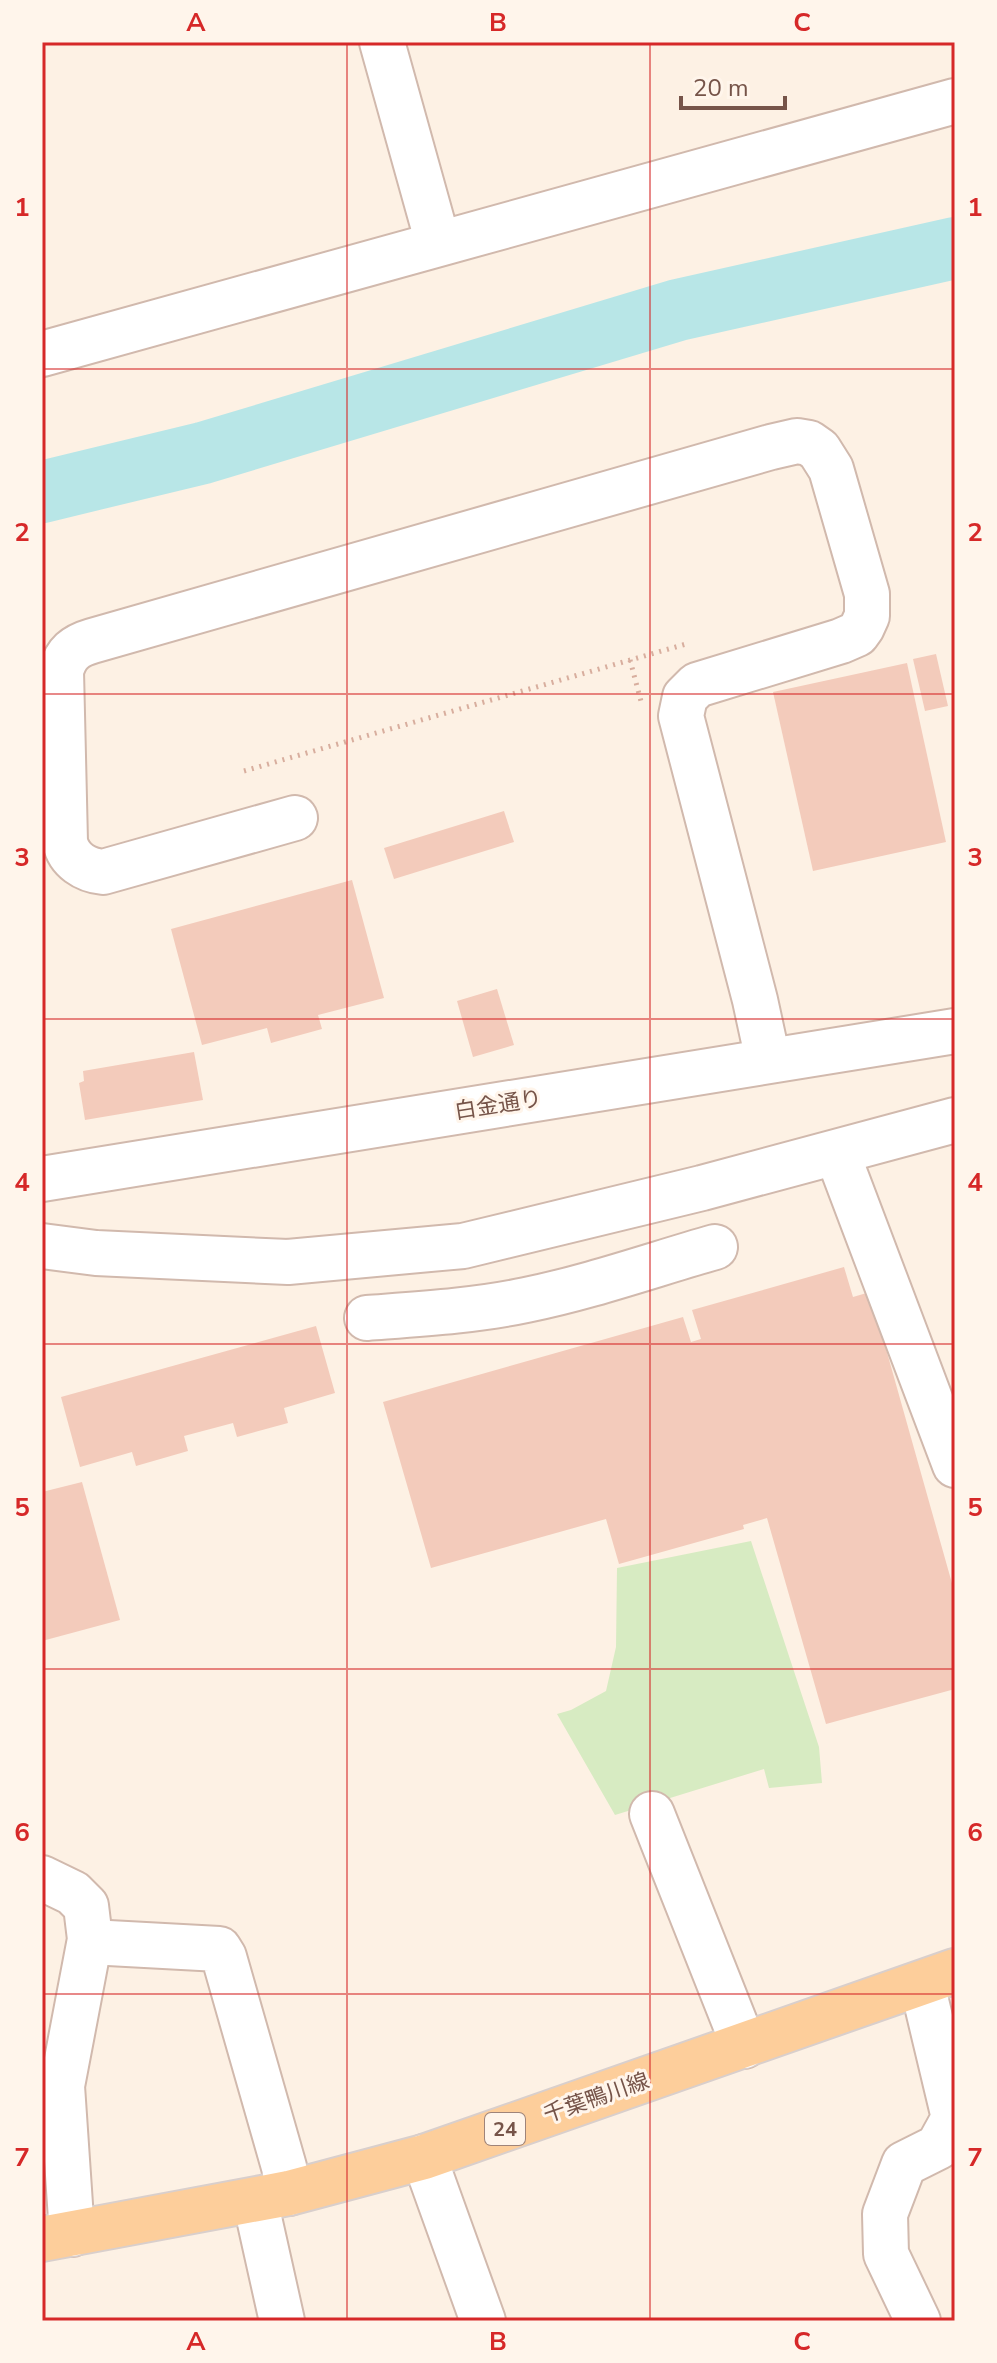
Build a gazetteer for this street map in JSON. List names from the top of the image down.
{
  "streets": {
    "main road": ["千葉鴨川線", "24"],
    "street": ["白金通り"]
  },
  "scale_bar": "20 m",
  "grid": {
    "columns": ["A", "B", "C"],
    "rows": [
      "1",
      "2",
      "3",
      "4",
      "5",
      "6",
      "7"
    ]
  }
}
